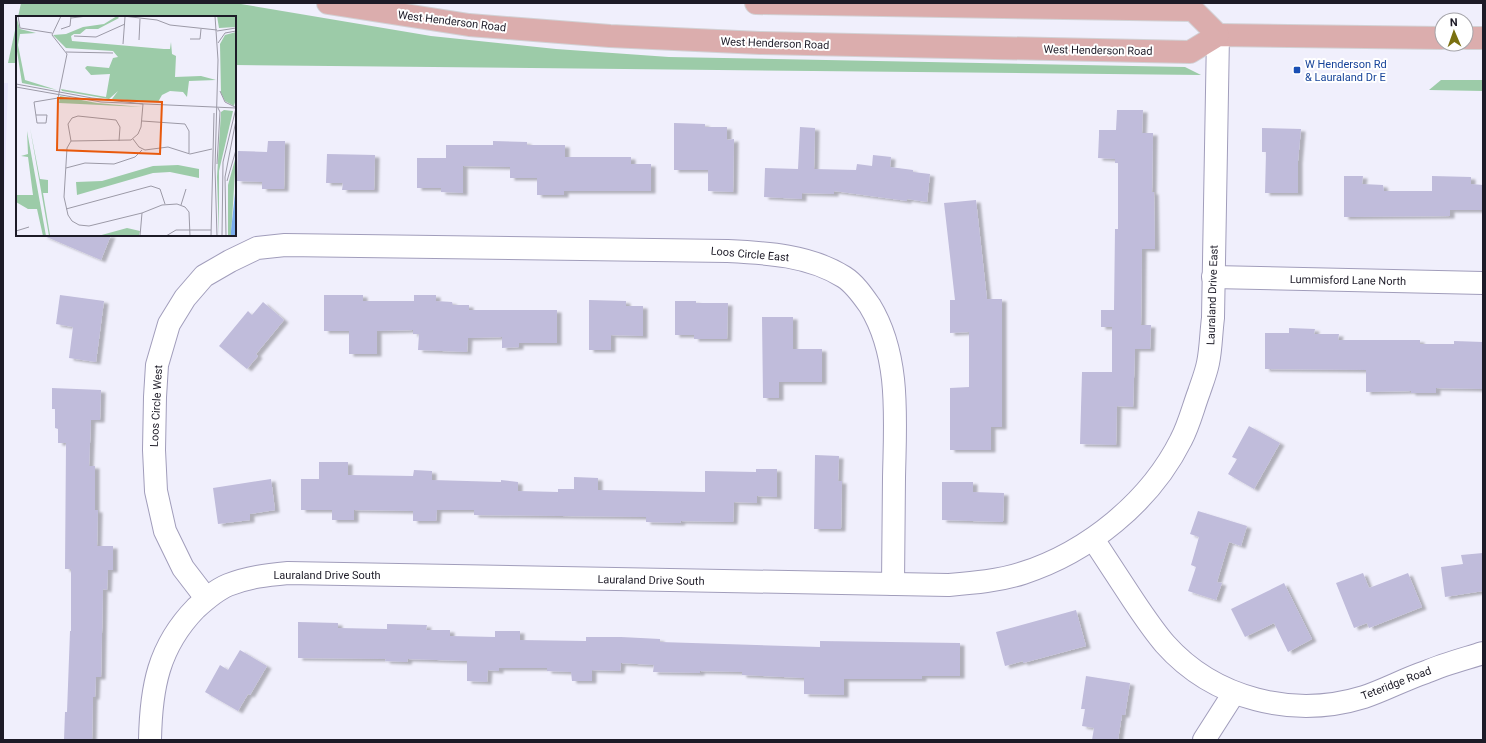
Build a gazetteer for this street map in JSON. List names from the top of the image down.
{
  "streets": {
    "main road": ["West Henderson Road"],
    "street": [
      "Loos Circle East",
      "Lummisford Lane North",
      "Lauraland Drive East",
      "Loos Circle West",
      "Lauraland Drive South",
      "Teteridge Road"
    ]
  },
  "crossings": [
    ["West Henderson Road", "Lauraland Drive East"],
    ["Loos Circle East", "Loos Circle West"],
    ["Loos Circle East", "Lauraland Drive South"],
    ["Lummisford Lane North", "Lauraland Drive East"],
    ["Lauraland Drive East", "Lauraland Drive South"],
    ["Lauraland Drive East", "Teteridge Road"],
    ["Loos Circle West", "Lauraland Drive South"],
    ["Lauraland Drive South", "Teteridge Road"]
  ],
  "places": {
    "transit": ["W Henderson Rd & Lauraland Dr E"]
  },
  "north": "top"
}
